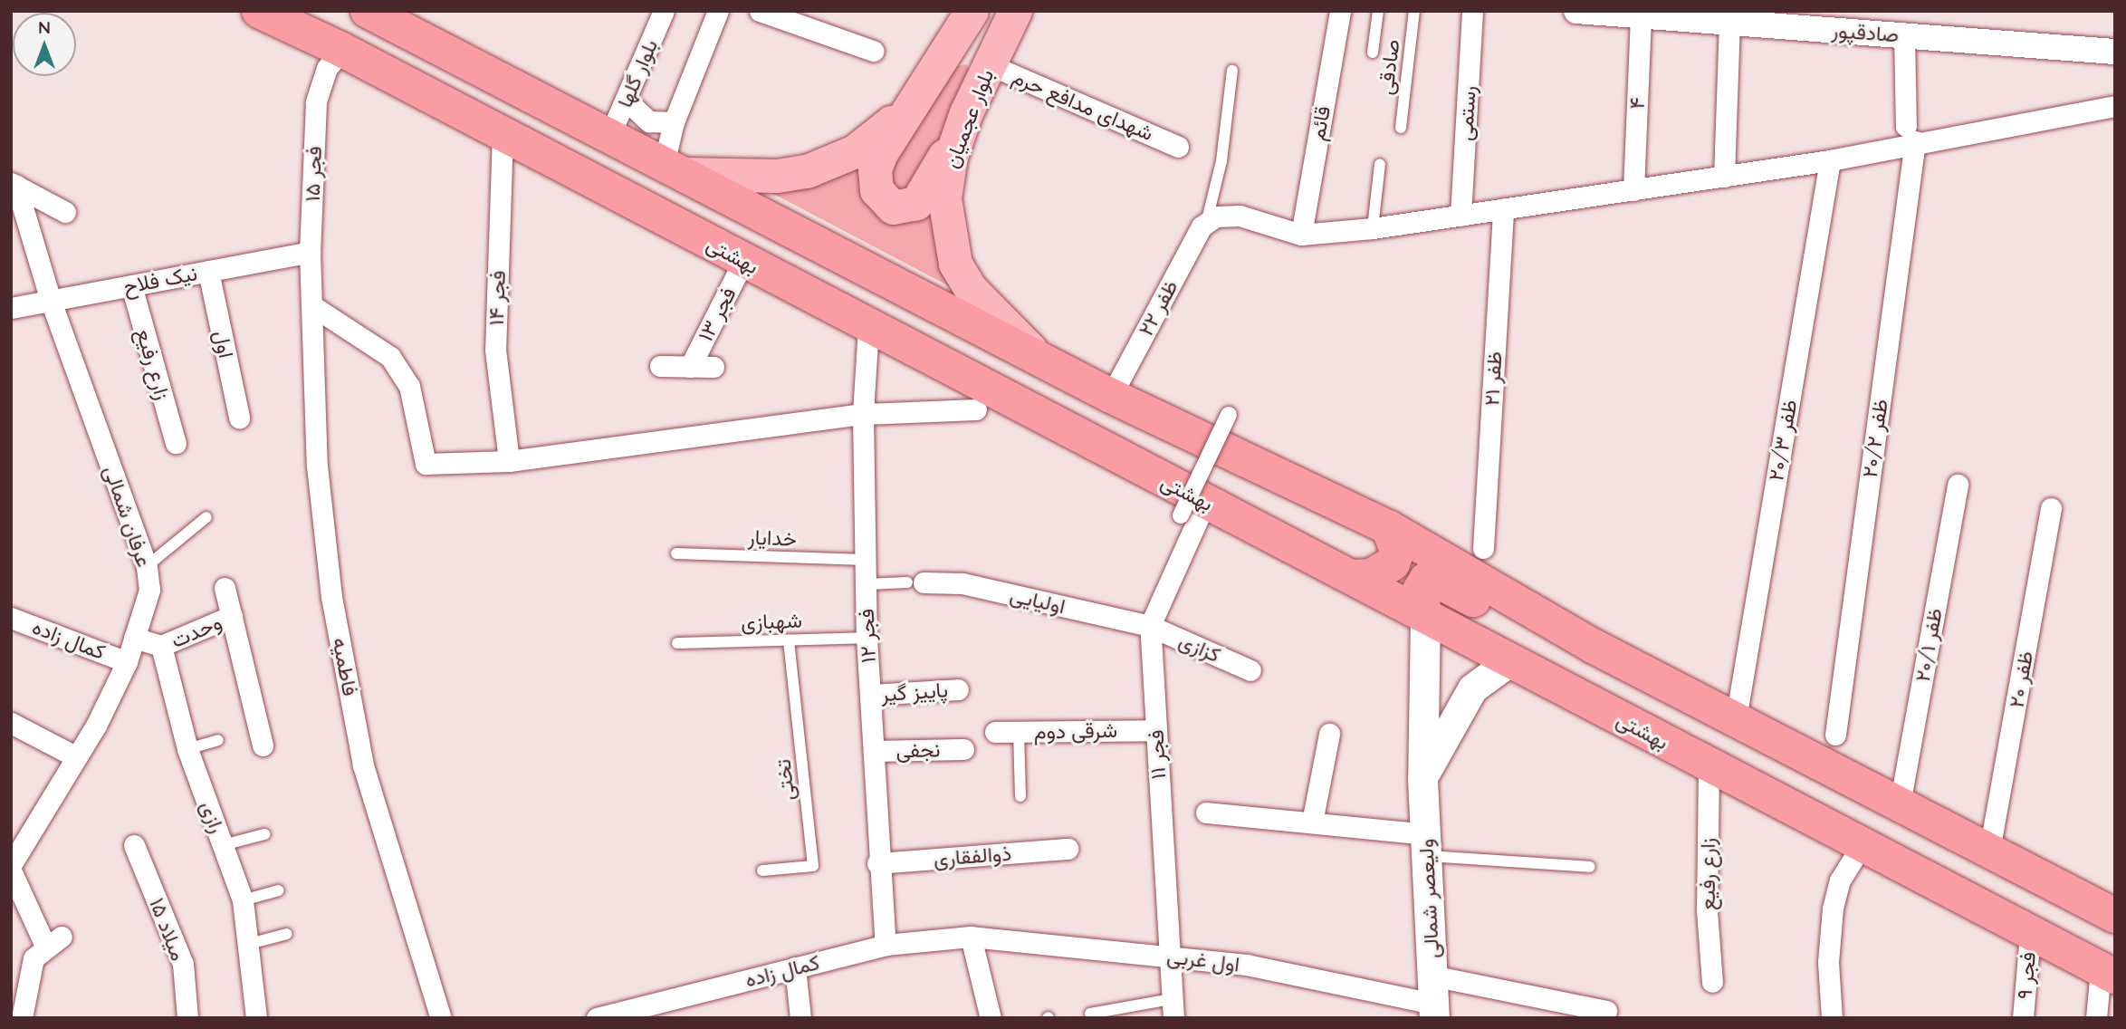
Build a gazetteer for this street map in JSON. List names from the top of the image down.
{
  "streets": {
    "highway": ["بهشتی"],
    "main road": ["بلوار عجمیان", "ولیعصر شمالی"],
    "street": [
      "صادقپور",
      "بلوار گلها",
      "۴",
      "شهدای مدافع حرم",
      "رستمی",
      "قائم",
      "فجر ۱۵",
      "نیک فلاح",
      "فجر ۱۴",
      "ظفر ۲۲",
      "فجر ۱۳",
      "اول",
      "زارع رفیع",
      "ظفر ۲۱",
      "ظفر ۲۰/۲",
      "ظفر ۲۰/۳",
      "عرفان شمالی",
      "اولیایی",
      "وحدت",
      "فجر ۱۲",
      "کمال زاده",
      "ظفر ۲۰/۱",
      "کزازی",
      "فاطمیه",
      "ظفر ۲۰",
      "پاییز گیر",
      "شرقی دوم",
      "نجفی",
      "فجر ۱۱",
      "رازی",
      "ذوالفقاری",
      "میلاد ۱۵",
      "اول غربی",
      "فجر ۹"
    ],
    "lane": [
      "صادقی",
      "خدایار",
      "شهبازی",
      "تختی"
    ]
  },
  "crossings": [
    ["صادقپور", "۴"],
    ["صادقپور", "ظفر ۲۰/۲"],
    ["شهدای مدافع حرم", "بلوار عجمیان"],
    ["فجر ۱۵", "بهشتی"],
    ["فجر ۱۵", "نیک فلاح"],
    ["فجر ۱۵", "فاطمیه"],
    ["بهشتی", "فجر ۱۴"],
    ["بهشتی", "فجر ۱۳"],
    ["بهشتی", "زارع رفیع"],
    ["بهشتی", "فجر ۱۲"],
    ["بهشتی", "فجر ۱۱"],
    ["بهشتی", "ولیعصر شمالی"],
    ["بهشتی", "فجر ۹"],
    ["نیک فلاح", "اول"],
    ["نیک فلاح", "زارع رفیع"],
    ["نیک فلاح", "عرفان شمالی"],
    ["عرفان شمالی", "کمال زاده"],
    ["خدایار", "فجر ۱۲"],
    ["اولیایی", "کزازی"],
    ["اولیایی", "فجر ۱۱"],
    ["شهبازی", "فجر ۱۲"],
    ["شهبازی", "تختی"],
    ["وحدت", "رازی"],
    ["فجر ۱۲", "کمال زاده"],
    ["فجر ۱۲", "پاییز گیر"],
    ["فجر ۱۲", "نجفی"],
    ["فجر ۱۲", "ذوالفقاری"],
    ["کمال زاده", "اول غربی"],
    ["کزازی", "فجر ۱۱"],
    ["شرقی دوم", "فجر ۱۱"],
    ["فجر ۱۱", "اول غربی"],
    ["ولیعصر شمالی", "اول غربی"]
  ],
  "north": "top"
}
